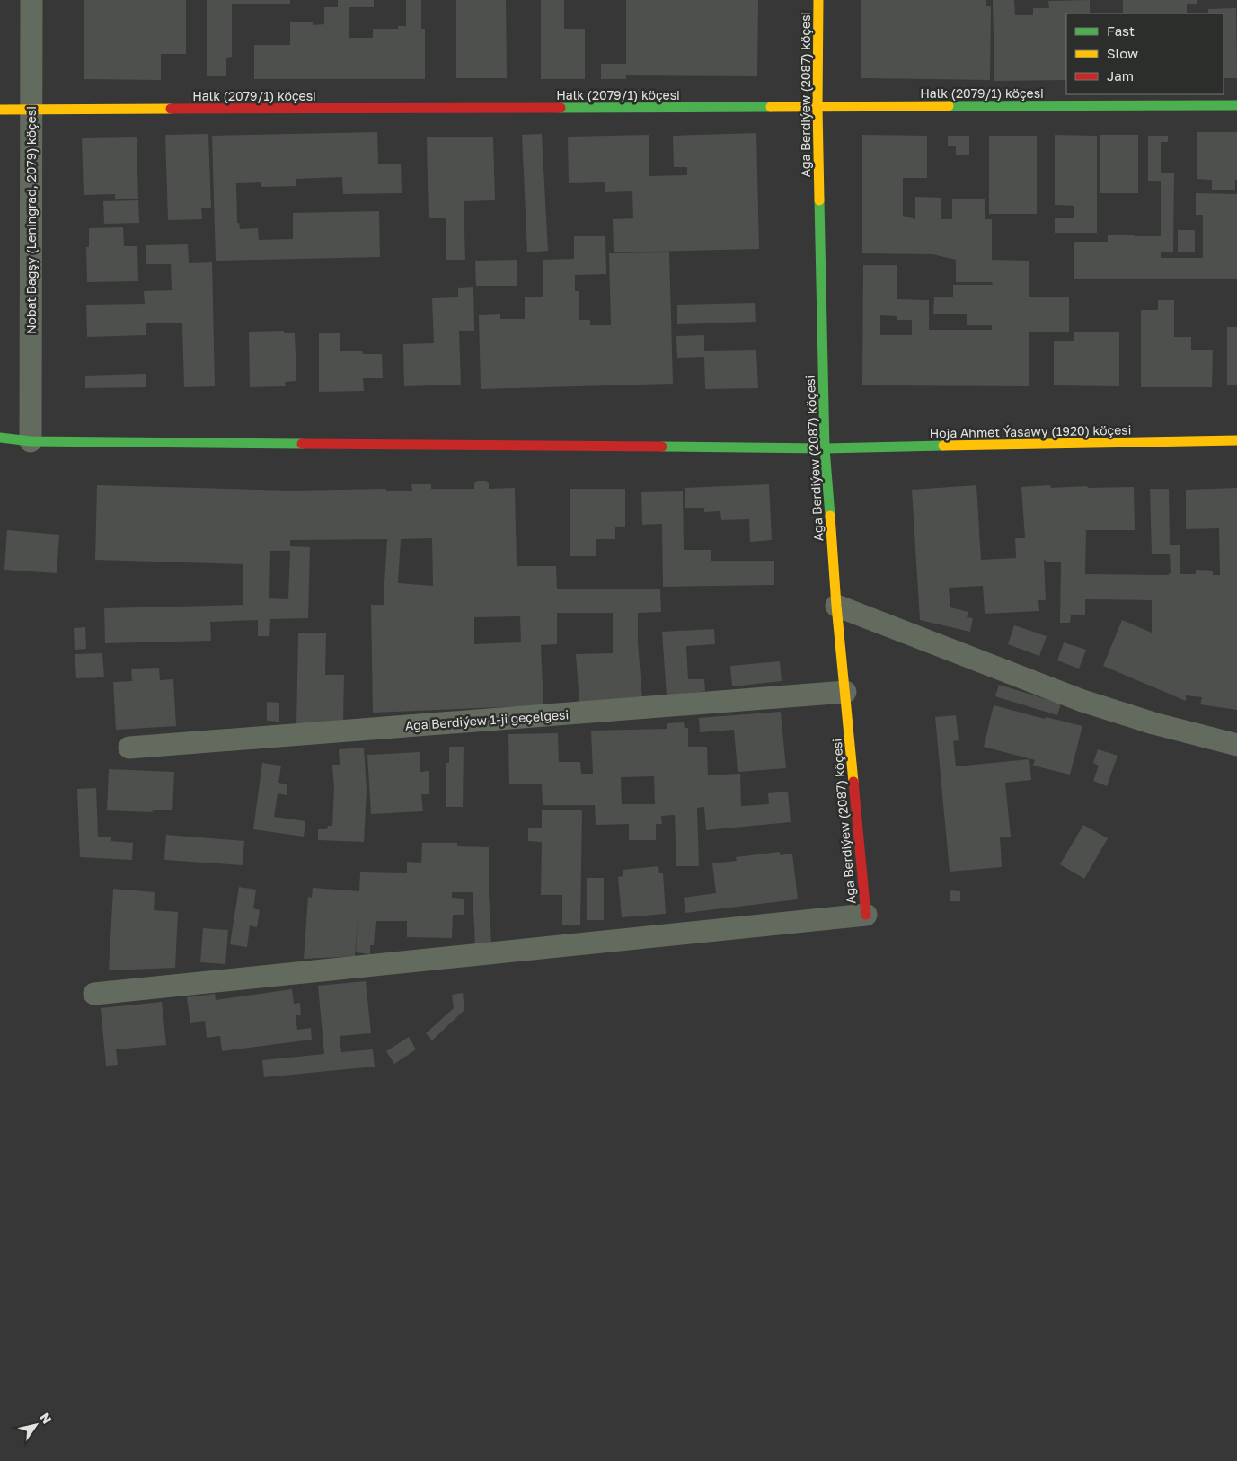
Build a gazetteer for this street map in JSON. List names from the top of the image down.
{
  "streets": {
    "street": [
      "Halk (2079/1) köçesi",
      "Aga Berdiýew (2087) köçesi",
      "Nobat Bagşy (Leningrad, 2079) köçesi",
      "Hoja Ahmet Ýasawy (1920) köçesi",
      "Aga Berdiýew 1-ji geçelgesi"
    ]
  },
  "crossings": [
    ["Halk (2079/1) köçesi", "Aga Berdiýew (2087) köçesi"],
    ["Halk (2079/1) köçesi", "Nobat Bagşy (Leningrad, 2079) köçesi"],
    ["Aga Berdiýew (2087) köçesi", "Hoja Ahmet Ýasawy (1920) köçesi"],
    ["Aga Berdiýew (2087) köçesi", "Aga Berdiýew 1-ji geçelgesi"],
    ["Nobat Bagşy (Leningrad, 2079) köçesi", "Hoja Ahmet Ýasawy (1920) köçesi"]
  ],
  "legend": ["Fast", "Slow", "Jam"],
  "north": "top right"
}
